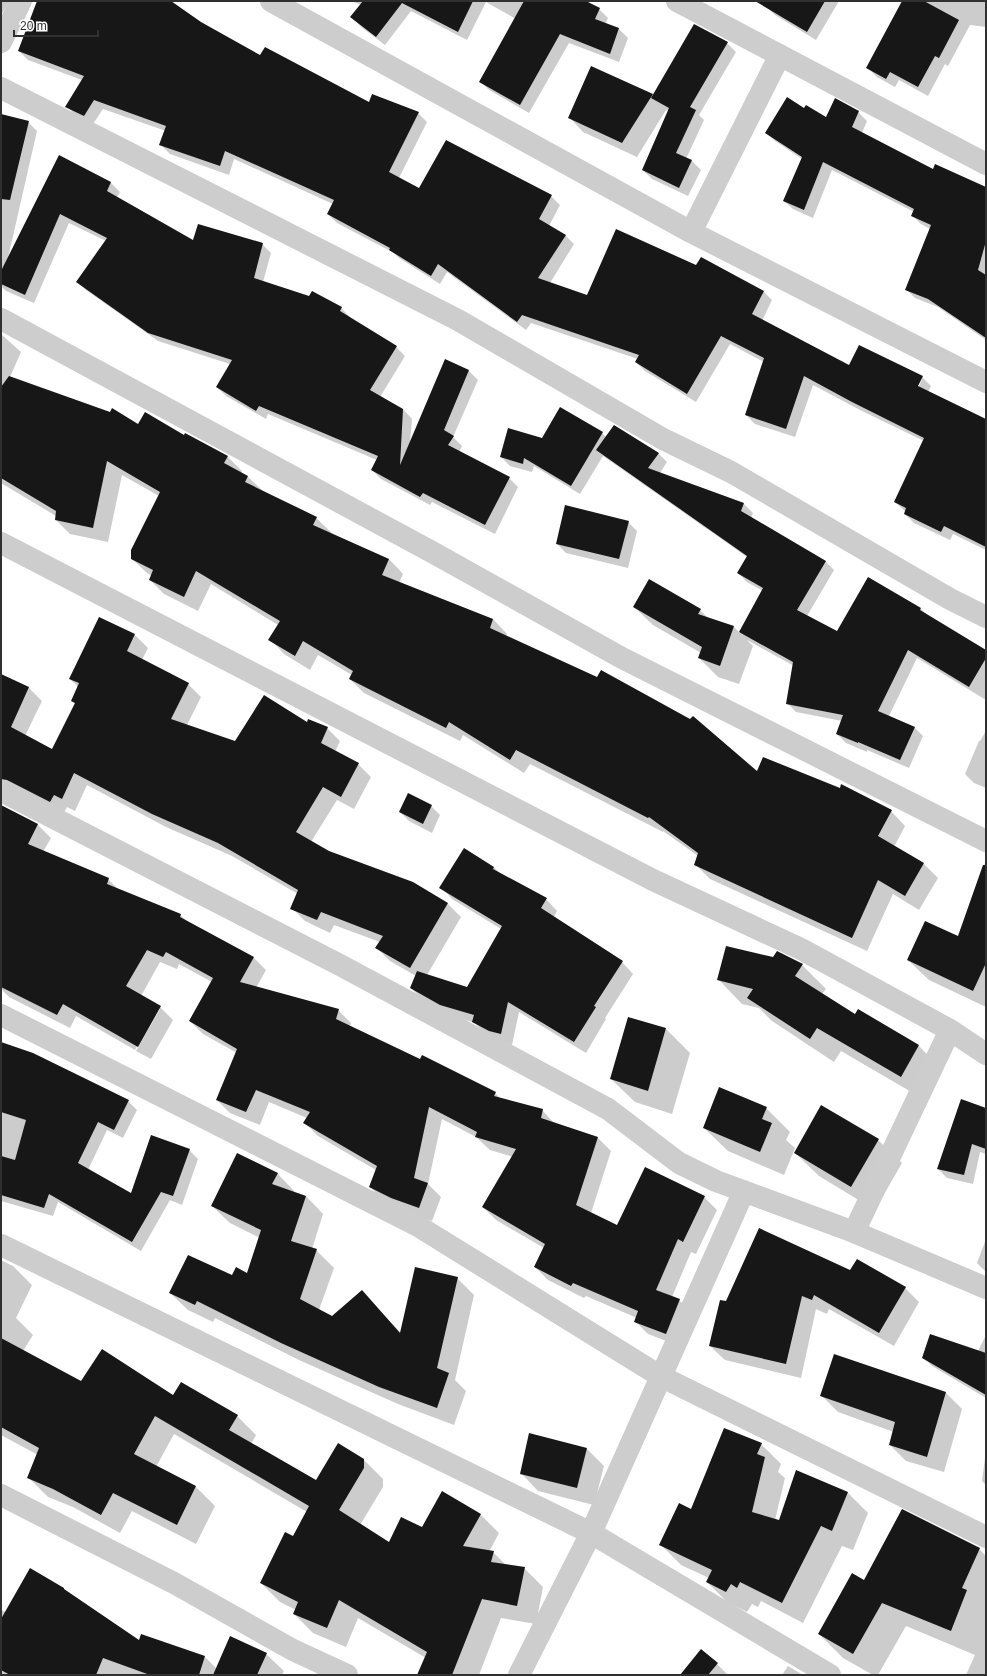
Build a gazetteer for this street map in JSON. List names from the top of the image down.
{
  "scale_bar": "20 m"
}
